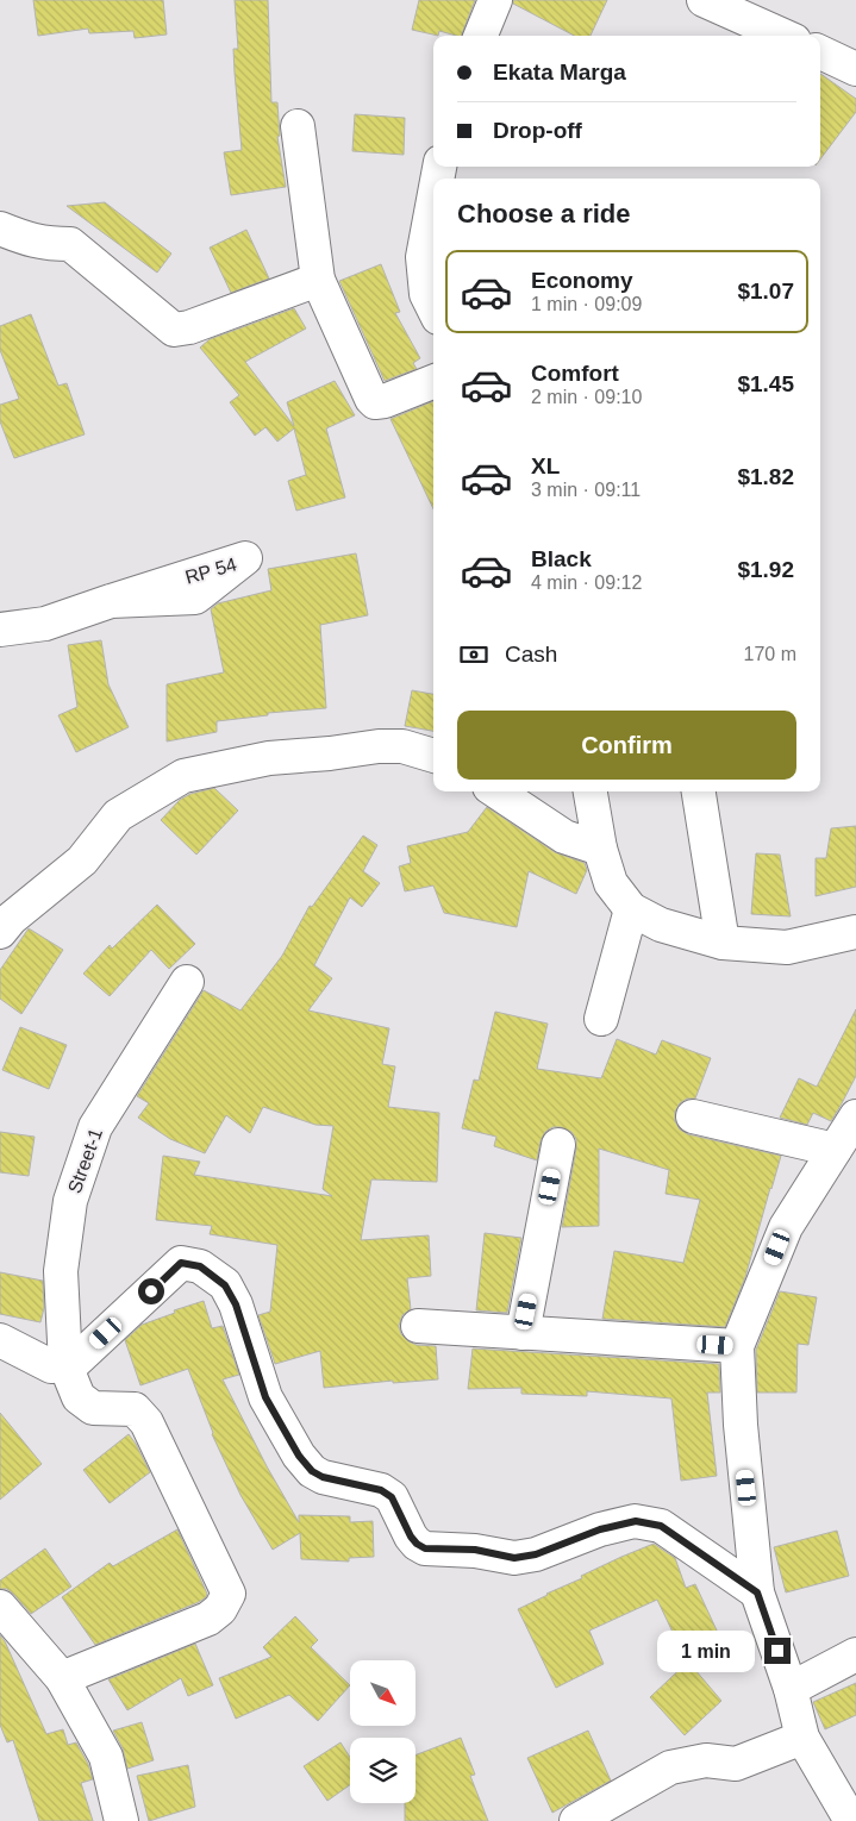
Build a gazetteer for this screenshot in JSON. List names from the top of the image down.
{
  "streets": {
    "street": ["Street-1"]
  },
  "north": "bottom right",
  "page": {
    "banner": ["Ekata Marga", "Drop-off"],
    "heading": "Choose a ride",
    "list": [
      {
        "name": "Economy",
        "note": "1 min · 09:09",
        "value": "$1.07"
      },
      {
        "name": "Comfort",
        "note": "2 min · 09:10",
        "value": "$1.45"
      },
      {
        "name": "XL",
        "note": "3 min · 09:11",
        "value": "$1.82"
      },
      {
        "name": "Black",
        "note": "4 min · 09:12",
        "value": "$1.92"
      }
    ],
    "pay": ["Cash", "170 m"],
    "buttons": "Confirm",
    "bubble": "1 min"
  }
}
